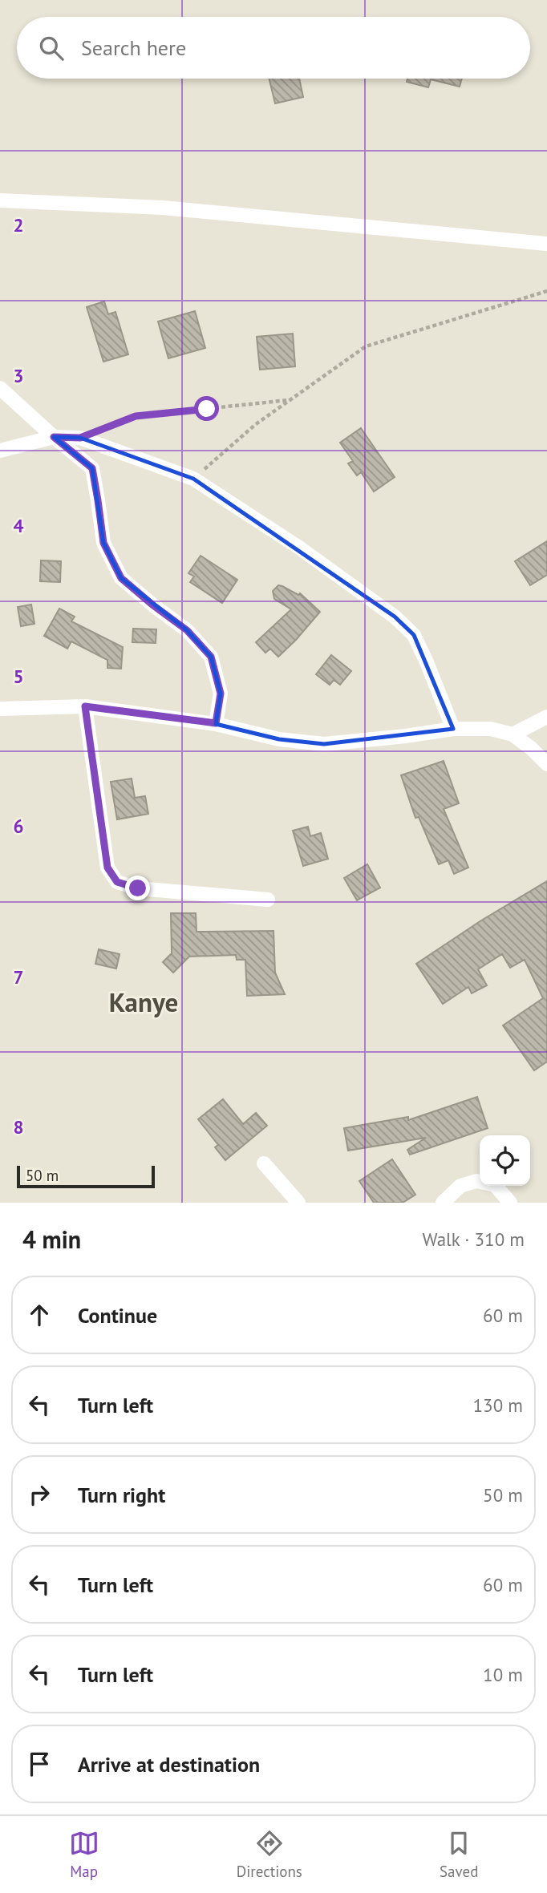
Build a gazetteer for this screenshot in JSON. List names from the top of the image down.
{
  "districts": ["Kanye"],
  "scale_bar": "50 m",
  "page": {
    "search": "Search here",
    "scale": "50 m",
    "heading": ["4 min", "Walk · 310 m"],
    "list": [
      ["Continue", "60 m"],
      ["Turn left", "130 m"],
      ["Turn right", "50 m"],
      ["Turn left", "60 m"],
      ["Turn left", "10 m"],
      "Arrive at destination"
    ],
    "nav": ["Map", "Directions", "Saved"]
  },
  "grid": {
    "rows": [
      "2",
      "3",
      "4",
      "5",
      "6",
      "7",
      "8"
    ]
  }
}
